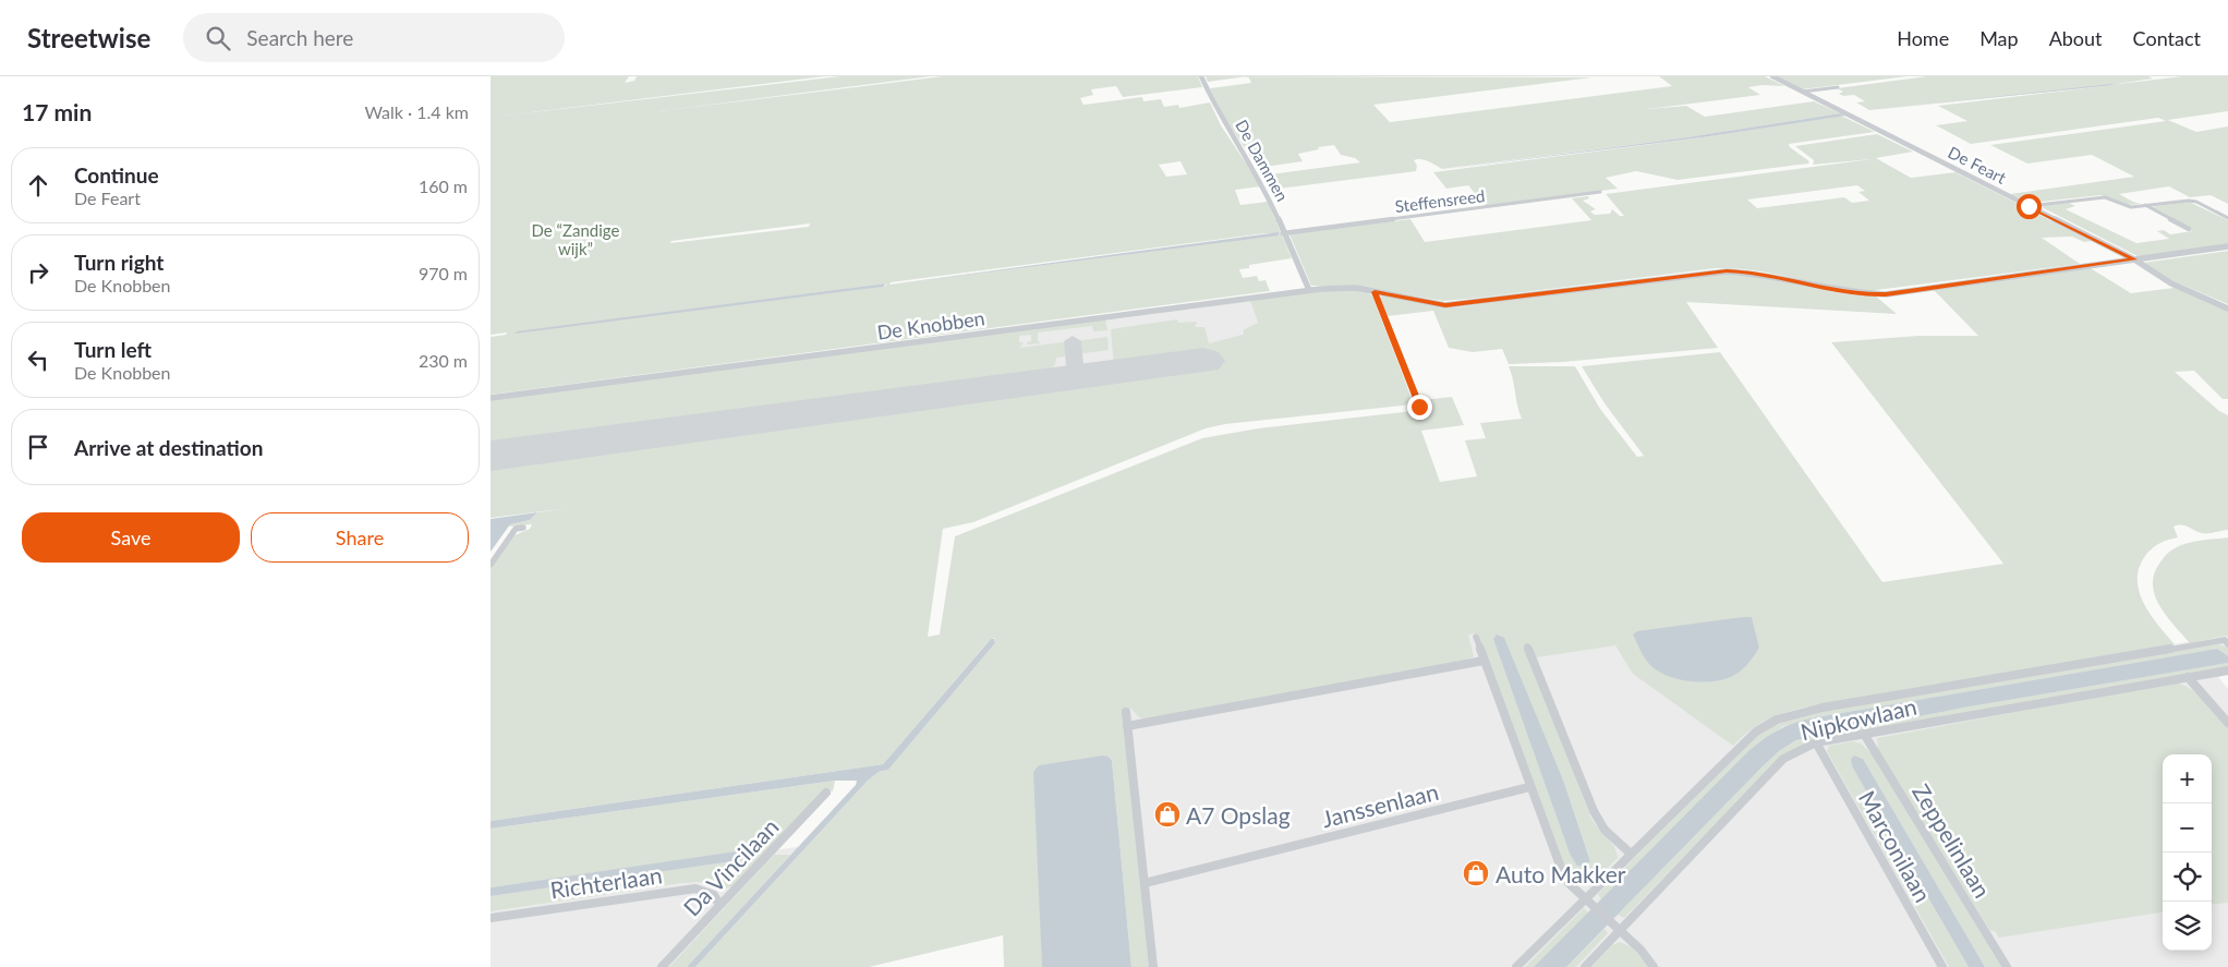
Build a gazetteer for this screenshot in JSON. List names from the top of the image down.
{
  "streets": {
    "street": [
      "De Dammen",
      "De Feart",
      "Steffensreed",
      "De Knobben",
      "Nipkowlaan",
      "Janssenlaan",
      "Zeppelinlaan",
      "Marconilaan",
      "Da Vincilaan",
      "Richterlaan"
    ]
  },
  "crossings": [
    ["De Dammen", "Steffensreed"],
    ["De Dammen", "De Knobben"],
    ["De Feart", "De Knobben"],
    ["Nipkowlaan", "Zeppelinlaan"],
    ["Nipkowlaan", "Marconilaan"],
    ["Da Vincilaan", "Richterlaan"]
  ],
  "parks": ["De “Zandige wijk”"],
  "places": {
    "shop": ["A7 Opslag", "Auto Makker"]
  },
  "page": {
    "header": "Streetwise",
    "search": "Search here",
    "nav": [
      "Home",
      "Map",
      "About",
      "Contact"
    ],
    "heading": ["17 min", "Walk · 1.4 km"],
    "list": [
      ["Continue", "De Feart", "160 m"],
      ["Turn right", "De Knobben", "970 m"],
      ["Turn left", "De Knobben", "230 m"],
      "Arrive at destination"
    ],
    "buttons": ["Save", "Share"],
    "map_buttons": ["+", "−"]
  }
}
